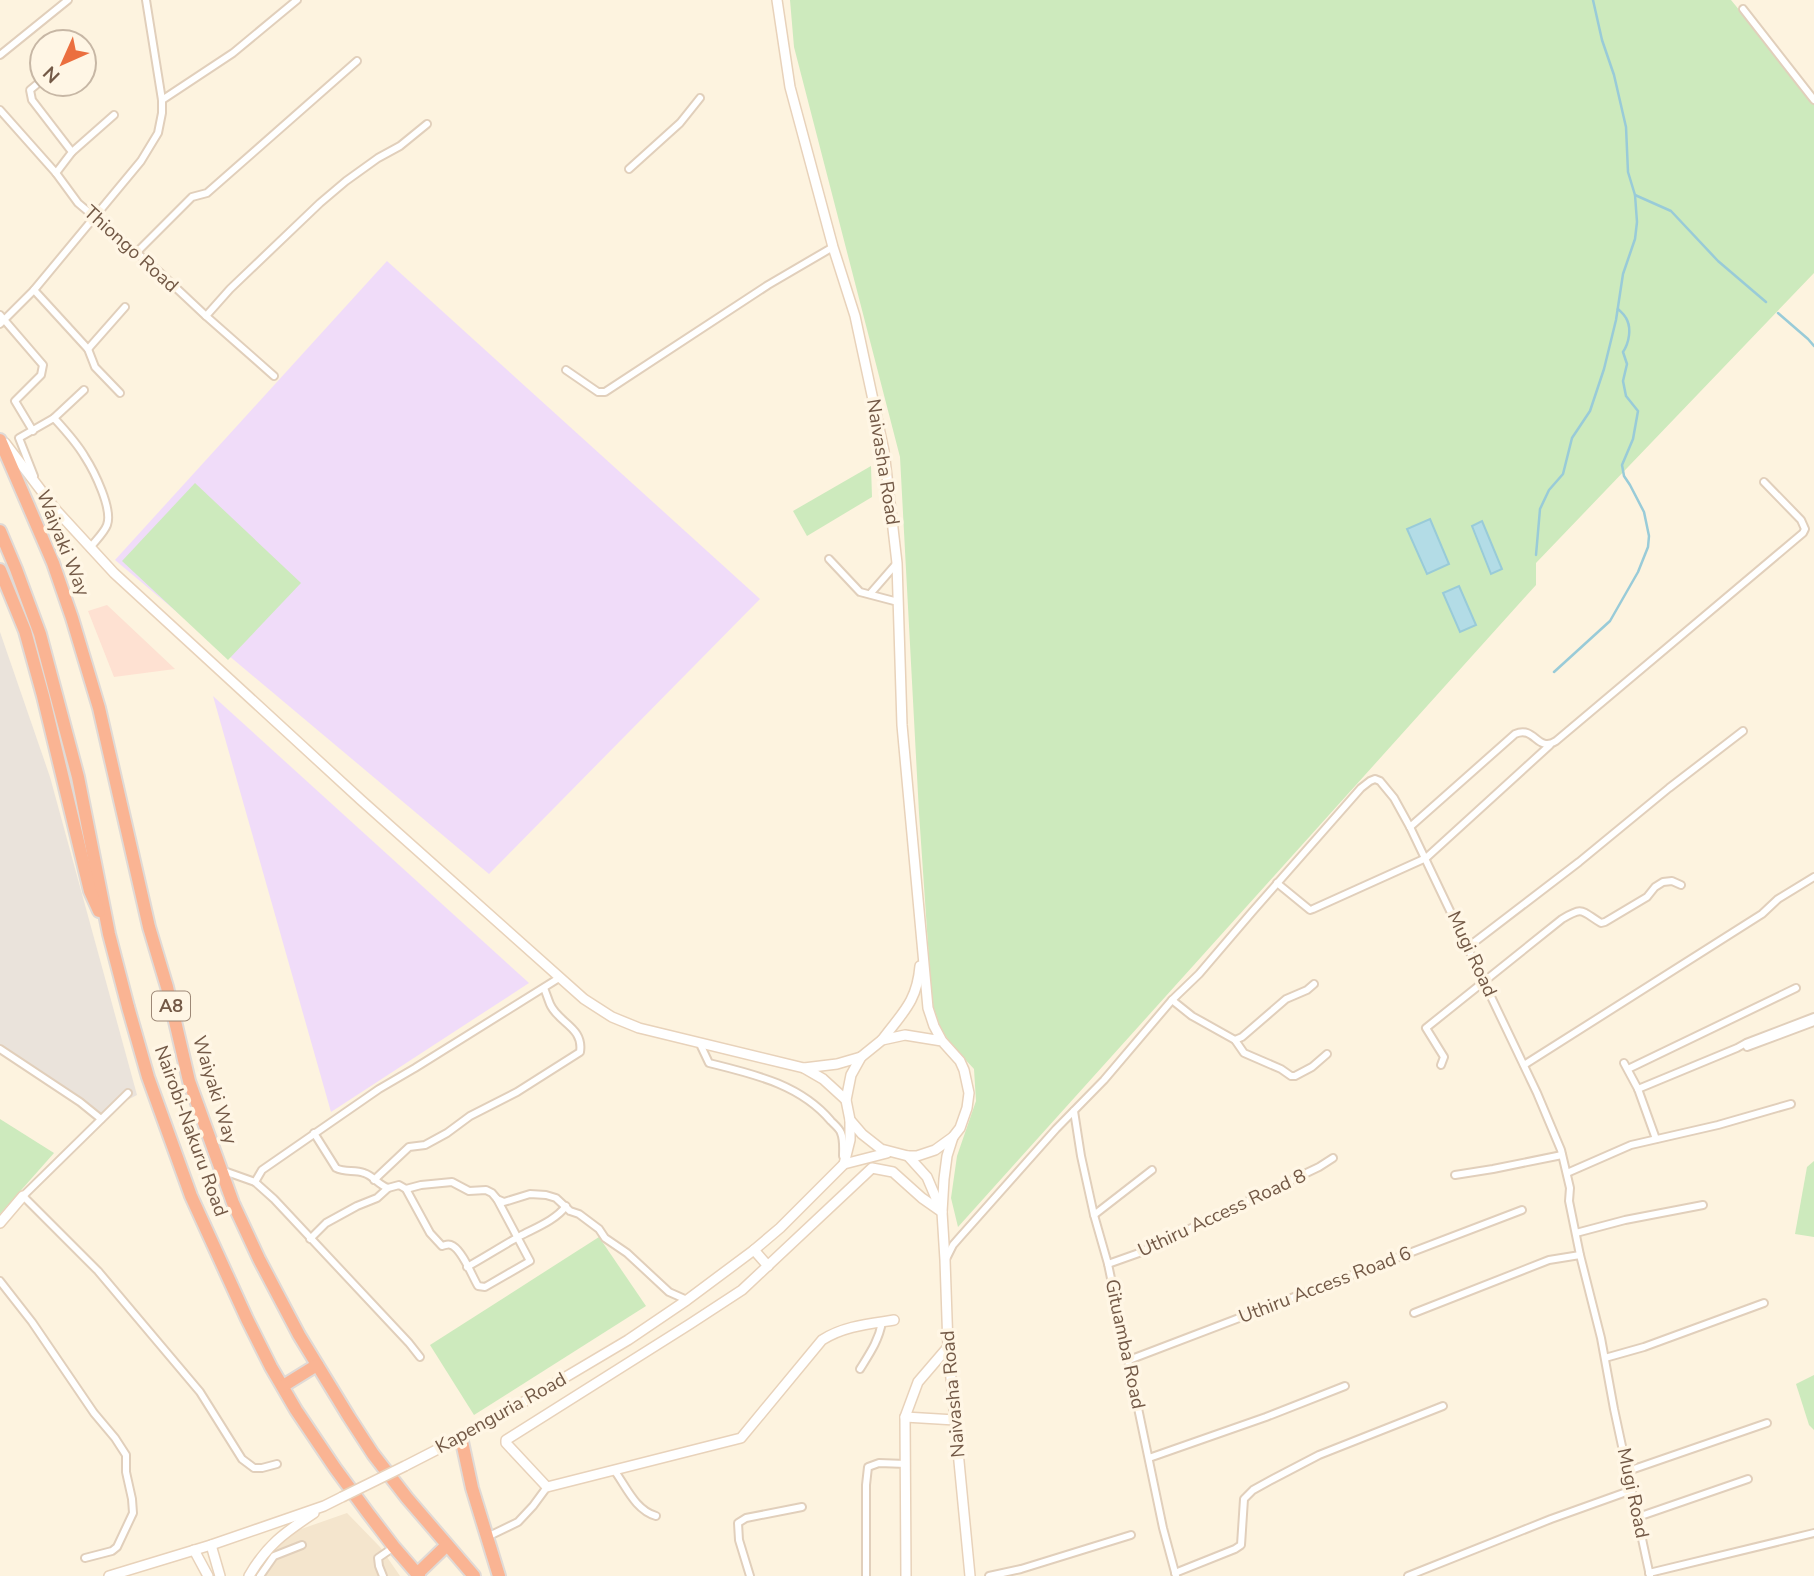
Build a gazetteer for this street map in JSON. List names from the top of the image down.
{
  "streets": {
    "highway": ["Waiyaki Way", "A8", "Nairobi-Nakuru Road"],
    "street": [
      "Thiongo Road",
      "Naivasha Road",
      "Mugi Road",
      "Uthiru Access Road 8",
      "Uthiru Access Road 6",
      "Gituamba Road",
      "Kapenguria Road"
    ]
  },
  "crossings": [
    ["Naivasha Road", "Mugi Road"],
    ["Mugi Road", "Gituamba Road"],
    ["Uthiru Access Road 8", "Gituamba Road"],
    ["Uthiru Access Road 6", "Gituamba Road"]
  ],
  "north": "bottom left"
}
